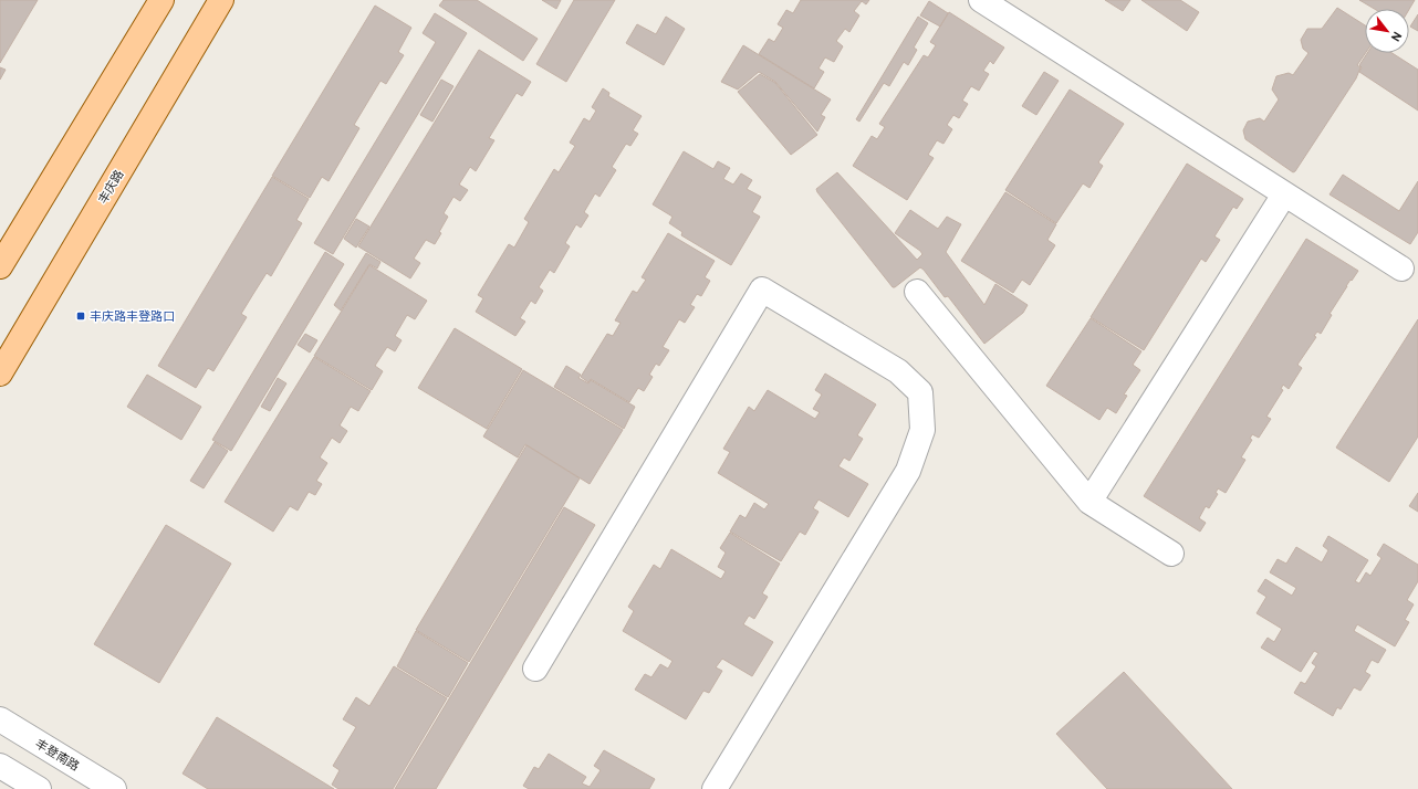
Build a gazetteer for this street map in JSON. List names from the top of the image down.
{
  "streets": {
    "main road": ["丰庆路"],
    "street": ["丰登南路"]
  },
  "places": {
    "transit": ["丰庆路丰登路口"]
  },
  "north": "bottom right"
}
